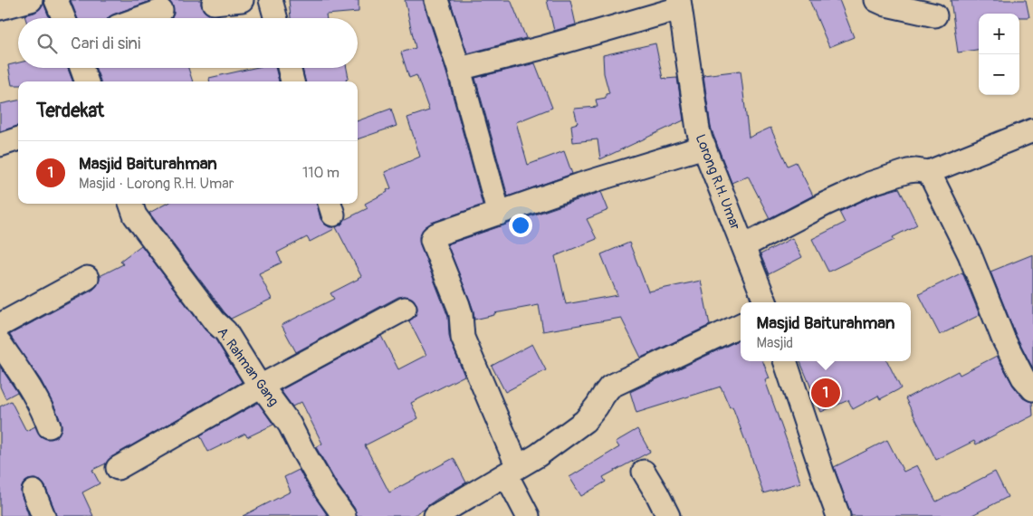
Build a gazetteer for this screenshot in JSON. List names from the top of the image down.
{
  "streets": {
    "street": ["Lorong R.H. Umar", "A. Rahman Gang"]
  },
  "page": {
    "map_buttons": ["+", "−"],
    "search": "Cari di sini",
    "heading": "Terdekat",
    "list": [
      {
        "mark": "1",
        "name": "Masjid Baiturahman",
        "note": "Masjid · Lorong R.H. Umar",
        "value": "110 m"
      }
    ],
    "popup": ["Masjid Baiturahman", "Masjid"],
    "pins": "1"
  }
}
